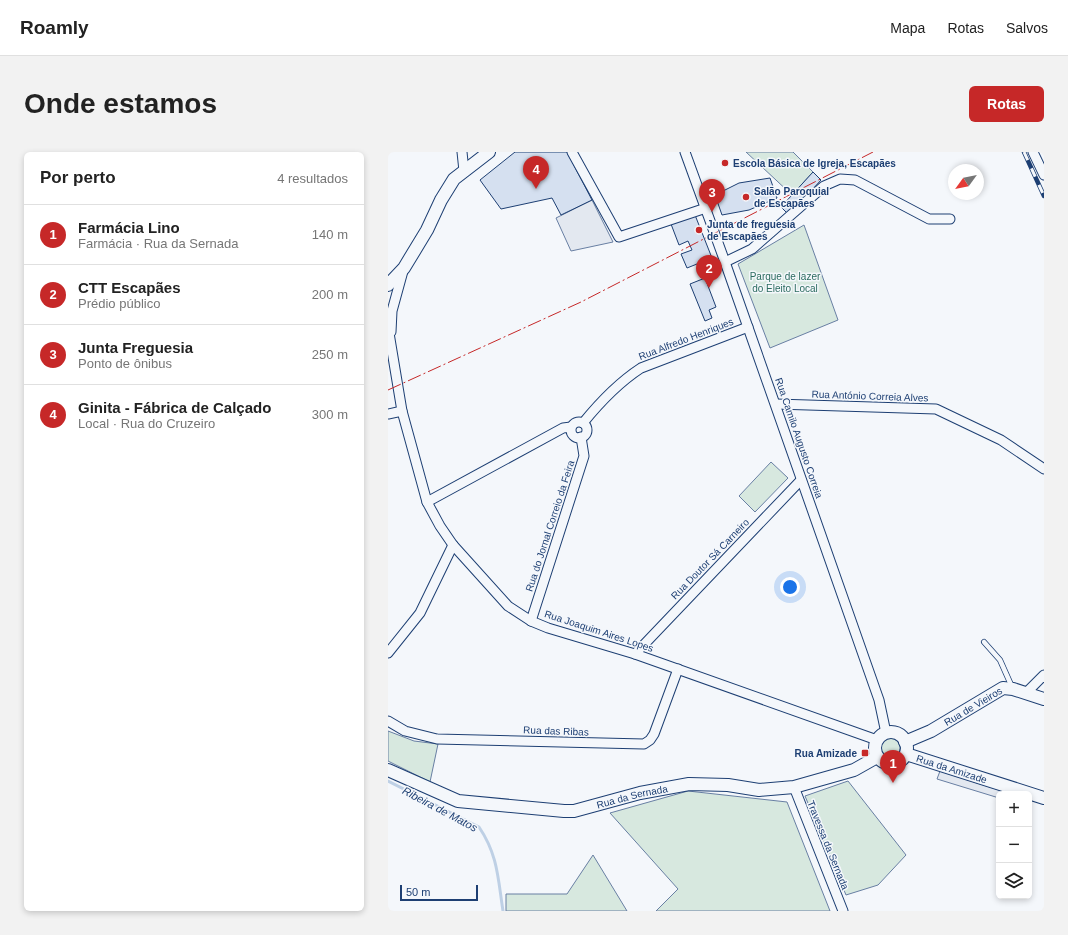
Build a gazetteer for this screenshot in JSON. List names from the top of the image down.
{
  "streets": {
    "street": [
      "Rua Alfredo Henriques",
      "Rua António Correia Alves",
      "Rua Camilo Augusto Correia",
      "Rua do Jornal Correio da Feira",
      "Rua Doutor Sá Carneiro",
      "Rua Joaquim Aires Lopes",
      "Rua de Vieiros",
      "Rua das Ribas",
      "Rua da Amizade",
      "Rua da Sernada",
      "Travessa da Sernada"
    ]
  },
  "crossings": [
    ["Rua Alfredo Henriques", "Rua Camilo Augusto Correia"],
    ["Rua Alfredo Henriques", "Rua do Jornal Correio da Feira"],
    ["Rua António Correia Alves", "Rua Camilo Augusto Correia"],
    ["Rua Camilo Augusto Correia", "Rua Doutor Sá Carneiro"],
    ["Rua Camilo Augusto Correia", "Rua Joaquim Aires Lopes"],
    ["Rua Camilo Augusto Correia", "Rua de Vieiros"],
    ["Rua Camilo Augusto Correia", "Rua da Amizade"],
    ["Rua Camilo Augusto Correia", "Rua da Sernada"],
    ["Rua do Jornal Correio da Feira", "Rua Joaquim Aires Lopes"],
    ["Rua Doutor Sá Carneiro", "Rua Joaquim Aires Lopes"],
    ["Rua Joaquim Aires Lopes", "Rua de Vieiros"],
    ["Rua Joaquim Aires Lopes", "Rua das Ribas"],
    ["Rua Joaquim Aires Lopes", "Rua da Amizade"],
    ["Rua Joaquim Aires Lopes", "Rua da Sernada"],
    ["Rua de Vieiros", "Rua da Amizade"],
    ["Rua de Vieiros", "Rua da Sernada"],
    ["Rua da Amizade", "Rua da Sernada"],
    ["Rua da Sernada", "Travessa da Sernada"]
  ],
  "water": ["Ribeira de Matos"],
  "parks": ["Parque de lazer do Eleito Local"],
  "places": {
    "other": ["Escola Básica de Igreja, Escapães", "Salão Paroquial de Escapães", "Junta de freguesia de Escapães"],
    "transit": ["Rua Amizade"]
  },
  "scale_bar": "50 m",
  "north": "bottom left",
  "page": {
    "header": "Roamly",
    "nav": ["Mapa", "Rotas", "Salvos"],
    "buttons": "Rotas",
    "title": "Onde estamos",
    "heading": ["Por perto", "4 resultados"],
    "pins": [
      "4",
      "3",
      "2",
      "1"
    ],
    "list": [
      {
        "mark": "1",
        "name": "Farmácia Lino",
        "note": "Farmácia · Rua da Sernada",
        "value": "140 m"
      },
      {
        "mark": "2",
        "name": "CTT Escapães",
        "note": "Prédio público",
        "value": "200 m"
      },
      {
        "mark": "3",
        "name": "Junta Freguesia",
        "note": "Ponto de ônibus",
        "value": "250 m"
      },
      {
        "mark": "4",
        "name": "Ginita - Fábrica de Calçado",
        "note": "Local · Rua do Cruzeiro",
        "value": "300 m"
      }
    ],
    "map_buttons": ["+", "−"],
    "scale": "50 m"
  }
}
